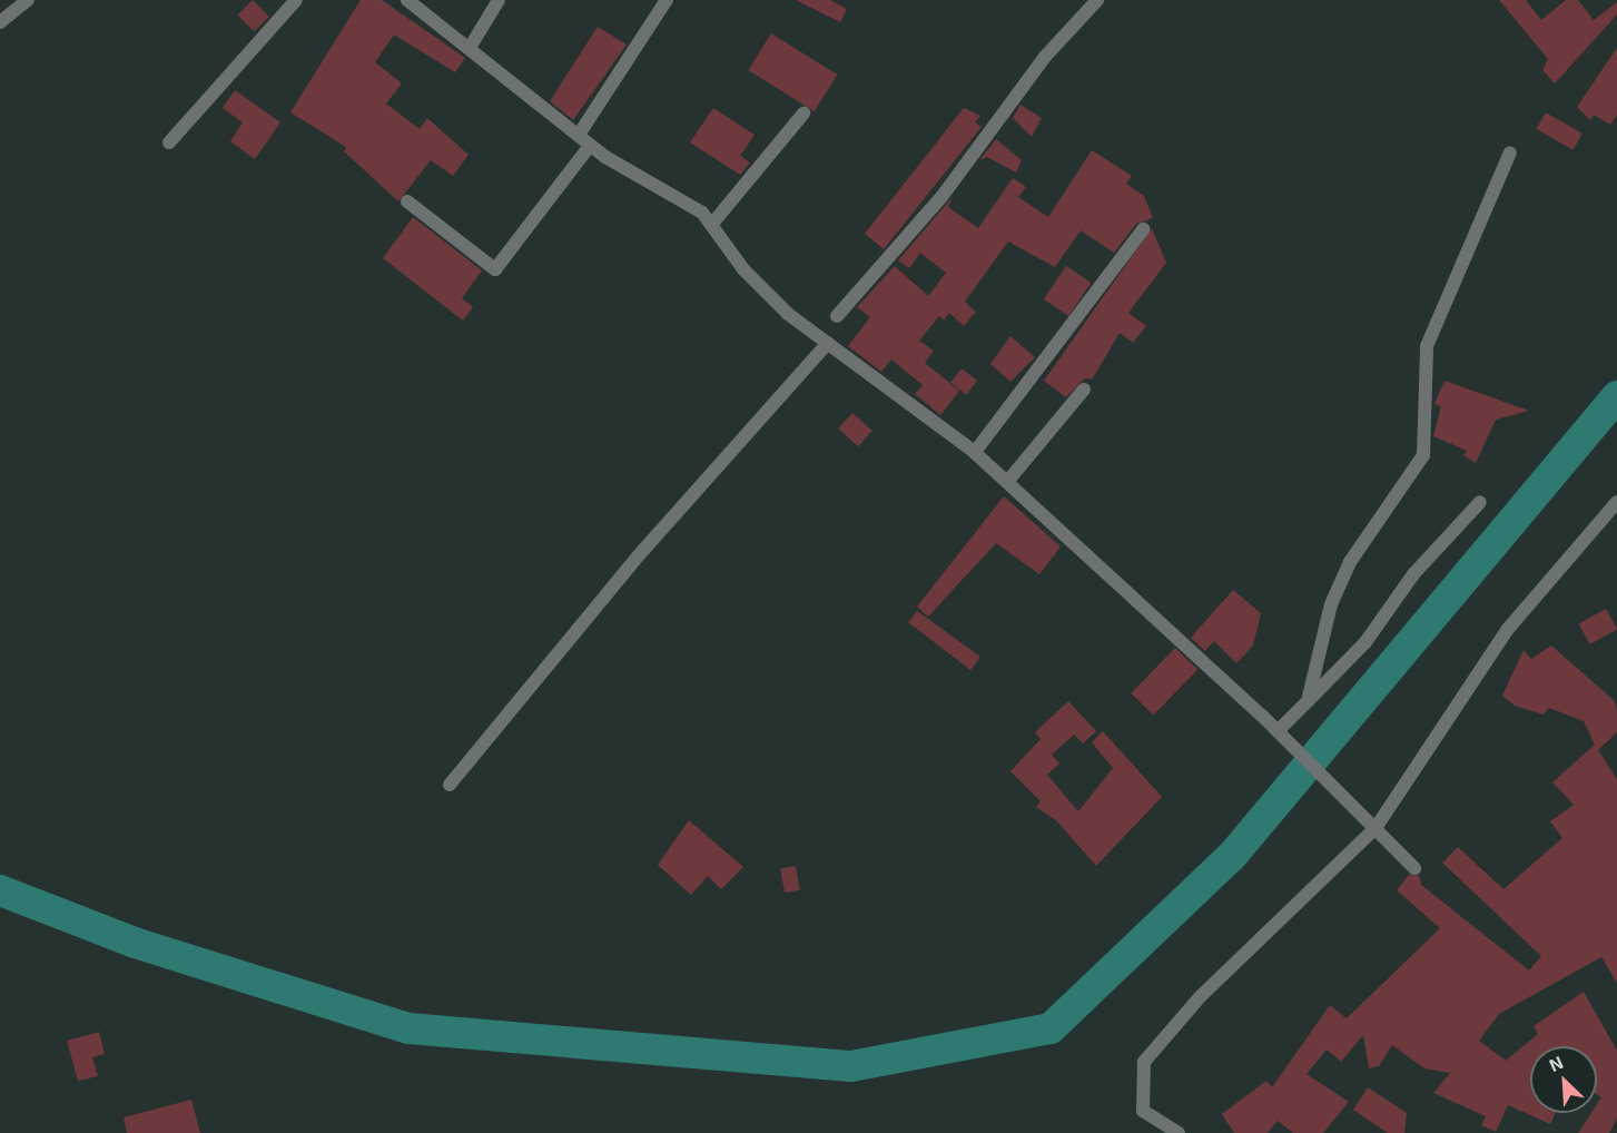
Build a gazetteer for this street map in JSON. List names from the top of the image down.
{
  "north": "top left"
}
